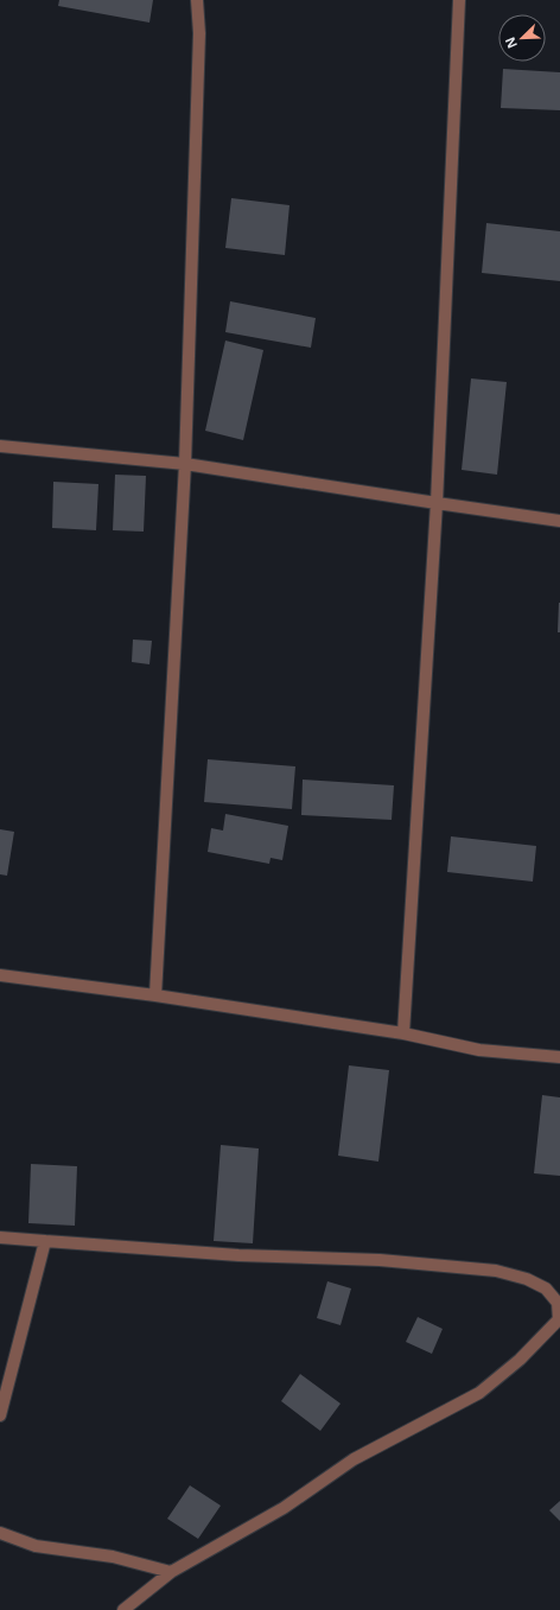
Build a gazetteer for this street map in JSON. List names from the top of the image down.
{
  "north": "bottom left"
}
